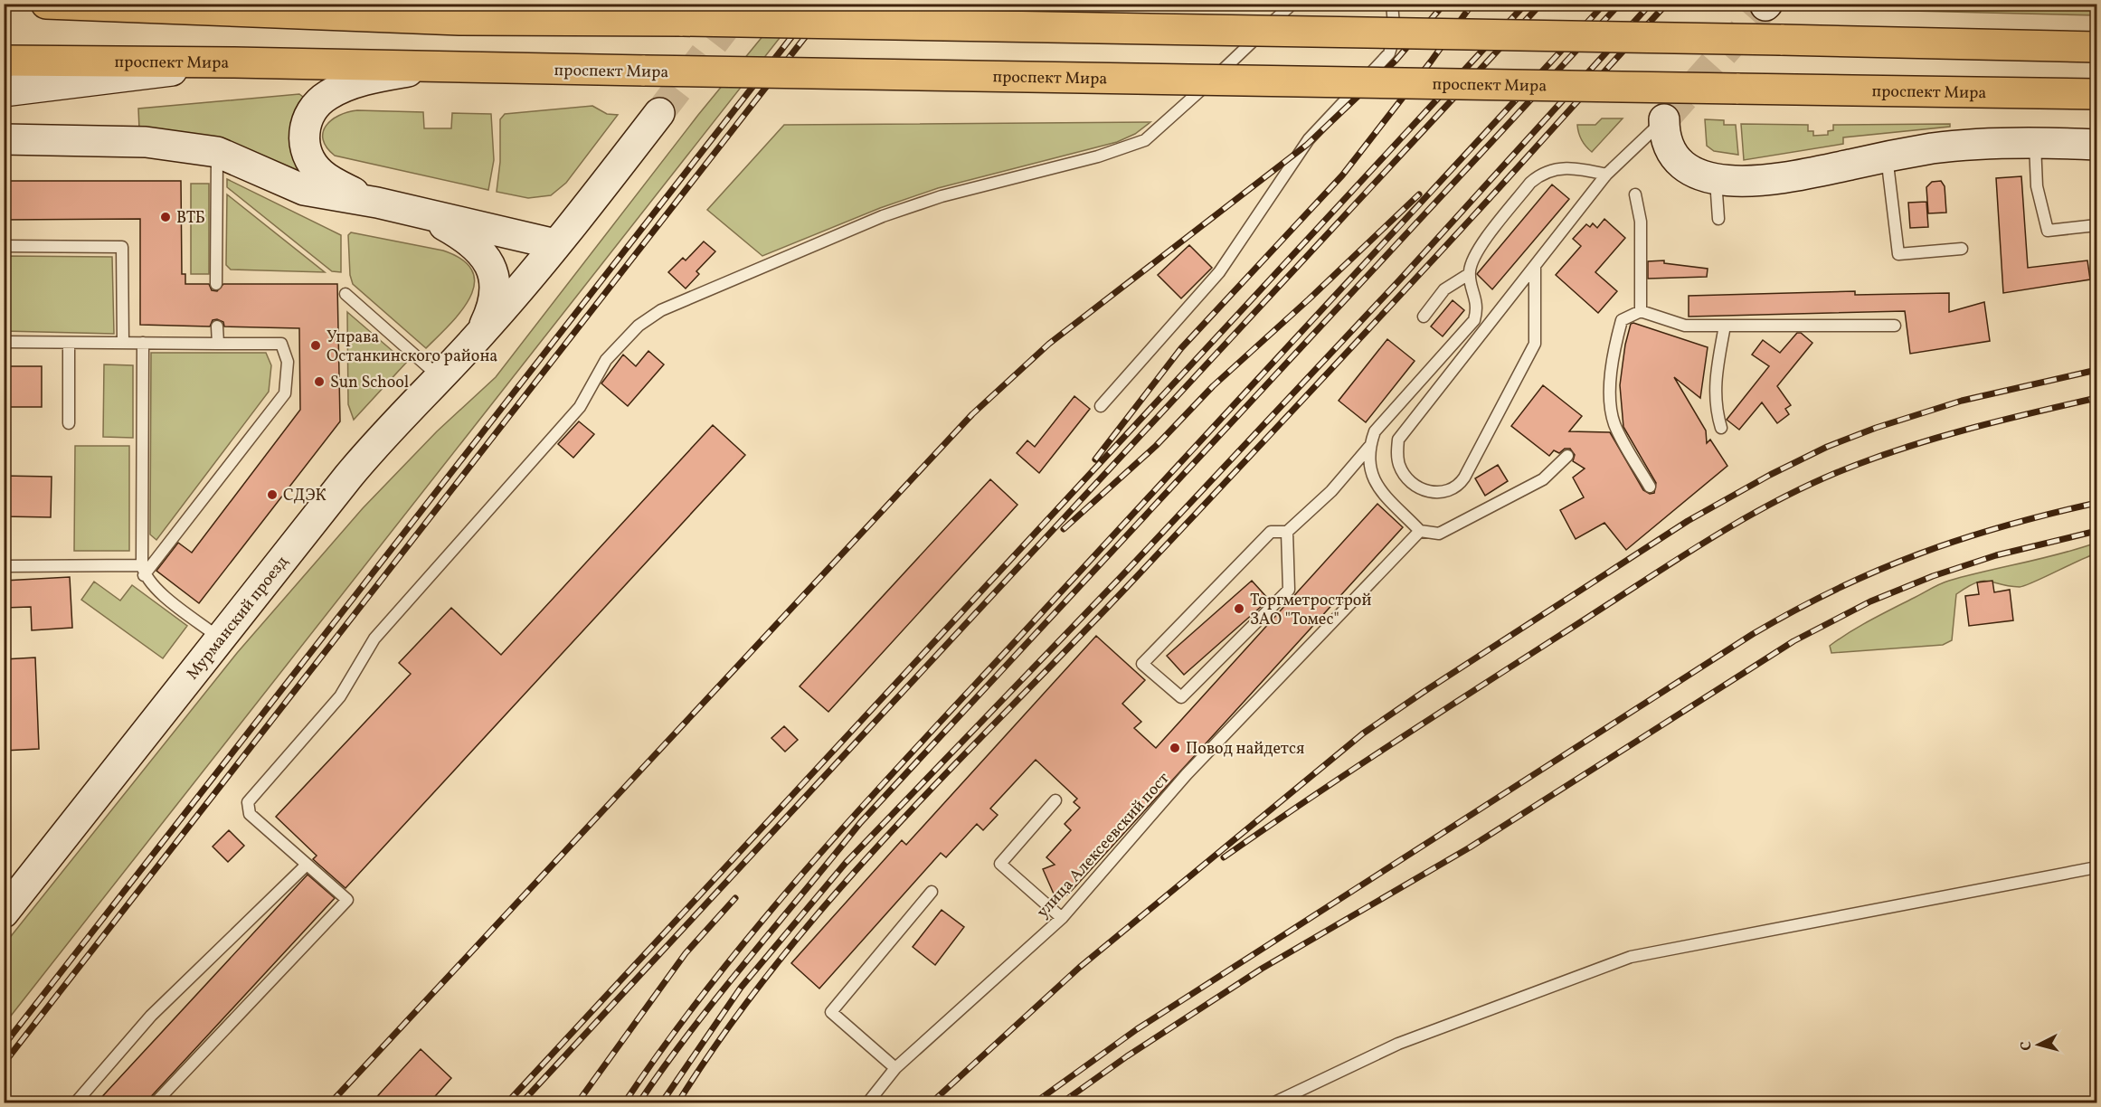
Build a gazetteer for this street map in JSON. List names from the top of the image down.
{
  "streets": {
    "main road": ["проспект Мира"],
    "street": ["Мурманский проезд"],
    "lane": ["улица Алексеевский пост"]
  },
  "places": [
    "ВТБ",
    "Управа Останкинского района",
    "Sun School",
    "СДЭК",
    "Торгметрострой ЗАО \"Томес\"",
    "Повод найдется"
  ],
  "north": "left"
}
